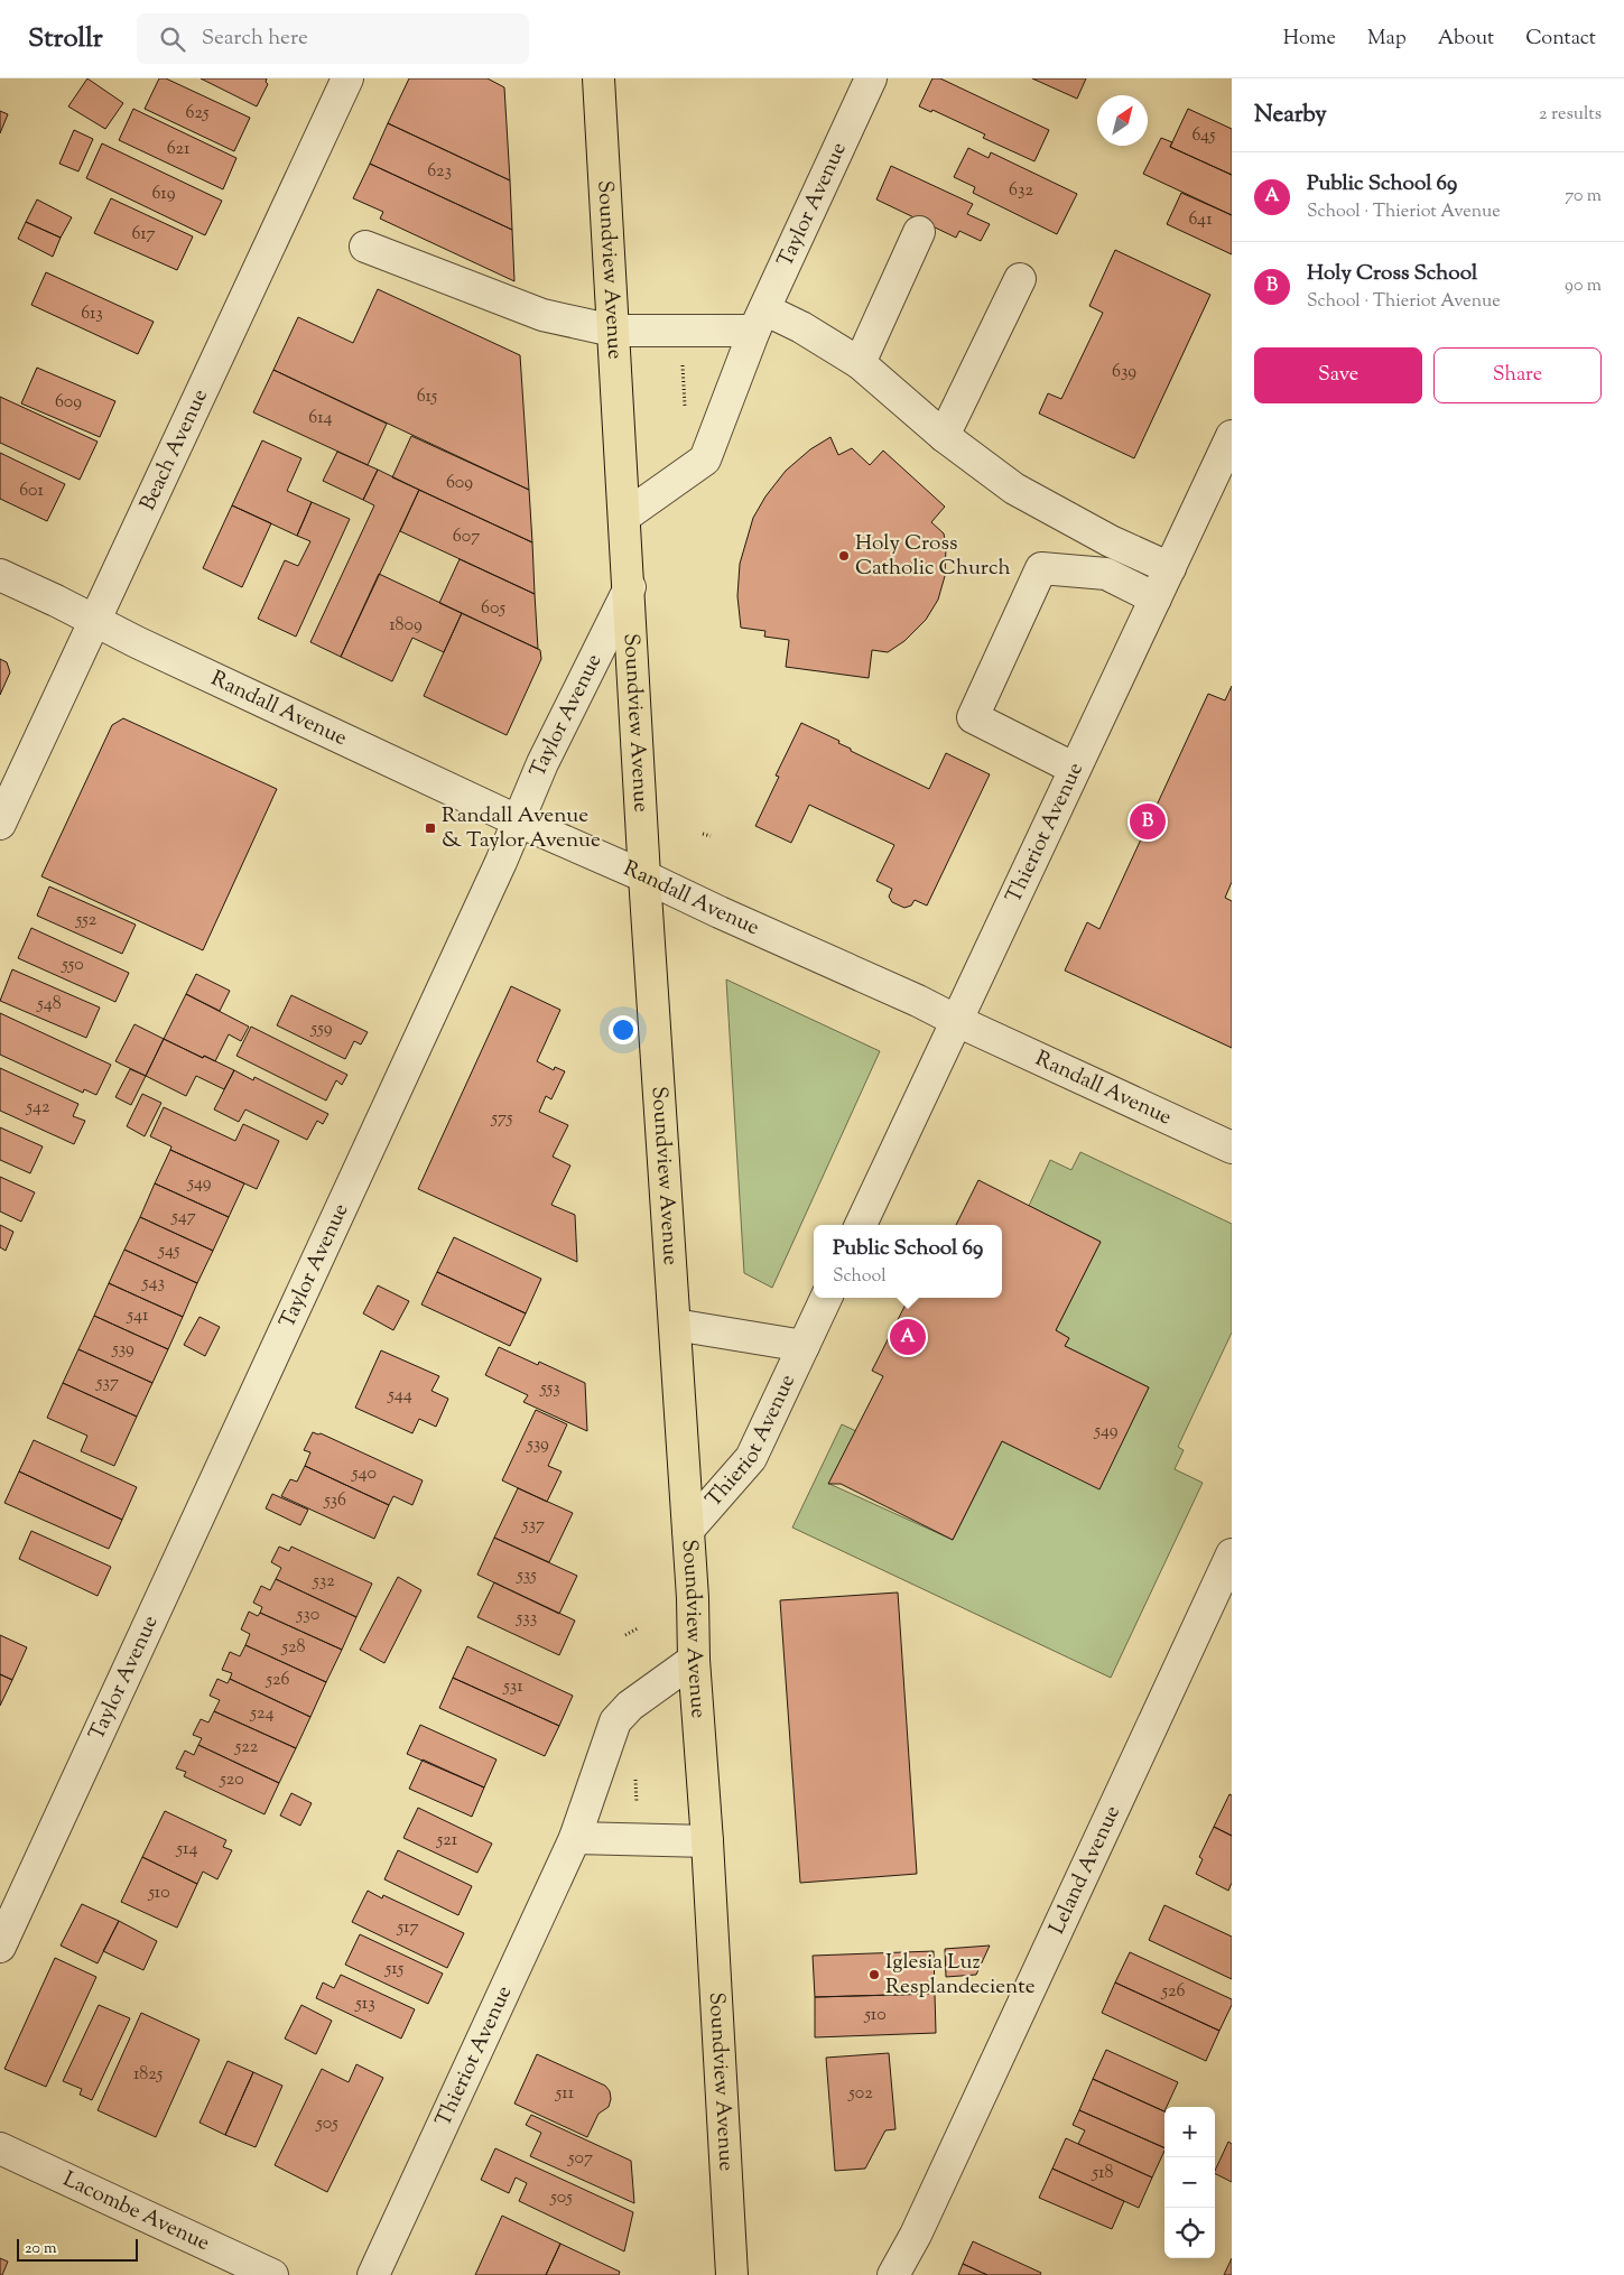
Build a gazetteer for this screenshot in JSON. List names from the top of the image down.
{
  "streets": {
    "main road": ["Soundview Avenue"],
    "street": [
      "Taylor Avenue",
      "Beach Avenue",
      "Randall Avenue",
      "Thieriot Avenue",
      "Leland Avenue",
      "Lacombe Avenue"
    ]
  },
  "crossings": [
    ["Taylor Avenue", "Soundview Avenue"],
    ["Taylor Avenue", "Randall Avenue"],
    ["Soundview Avenue", "Randall Avenue"],
    ["Soundview Avenue", "Thieriot Avenue"],
    ["Beach Avenue", "Randall Avenue"],
    ["Randall Avenue", "Thieriot Avenue"]
  ],
  "places": {
    "other": ["Holy Cross Catholic Church", "Iglesia Luz Resplandeciente"],
    "transit": ["Randall Avenue & Taylor Avenue"]
  },
  "house_numbers": [
    "625",
    "645",
    "621",
    "623",
    "632",
    "619",
    "641",
    "617",
    "613",
    "639",
    "615",
    "609",
    "614",
    "609",
    "601",
    "607",
    "605",
    "1809",
    "552",
    "550",
    "548",
    "559",
    "542",
    "575",
    "549",
    "547",
    "545",
    "543",
    "541",
    "539",
    "537",
    "553",
    "544",
    "549",
    "539",
    "540",
    "536",
    "537",
    "535",
    "532",
    "530",
    "533",
    "528",
    "526",
    "531",
    "524",
    "522",
    "520",
    "521",
    "514",
    "510",
    "517",
    "515",
    "526",
    "513",
    "510",
    "1825",
    "511",
    "502",
    "505",
    "507",
    "518",
    "505"
  ],
  "scale_bar": "20 m",
  "north": "top right",
  "page": {
    "header": "Strollr",
    "search": "Search here",
    "nav": [
      "Home",
      "Map",
      "About",
      "Contact"
    ],
    "heading": ["Nearby", "2 results"],
    "list": [
      {
        "mark": "A",
        "name": "Public School 69",
        "note": "School · Thieriot Avenue",
        "value": "70 m"
      },
      {
        "mark": "B",
        "name": "Holy Cross School",
        "note": "School · Thieriot Avenue",
        "value": "90 m"
      }
    ],
    "buttons": ["Save", "Share"],
    "pins": ["B", "A"],
    "popup": ["Public School 69", "School"],
    "map_buttons": ["+", "−"],
    "scale": "20 m"
  }
}
